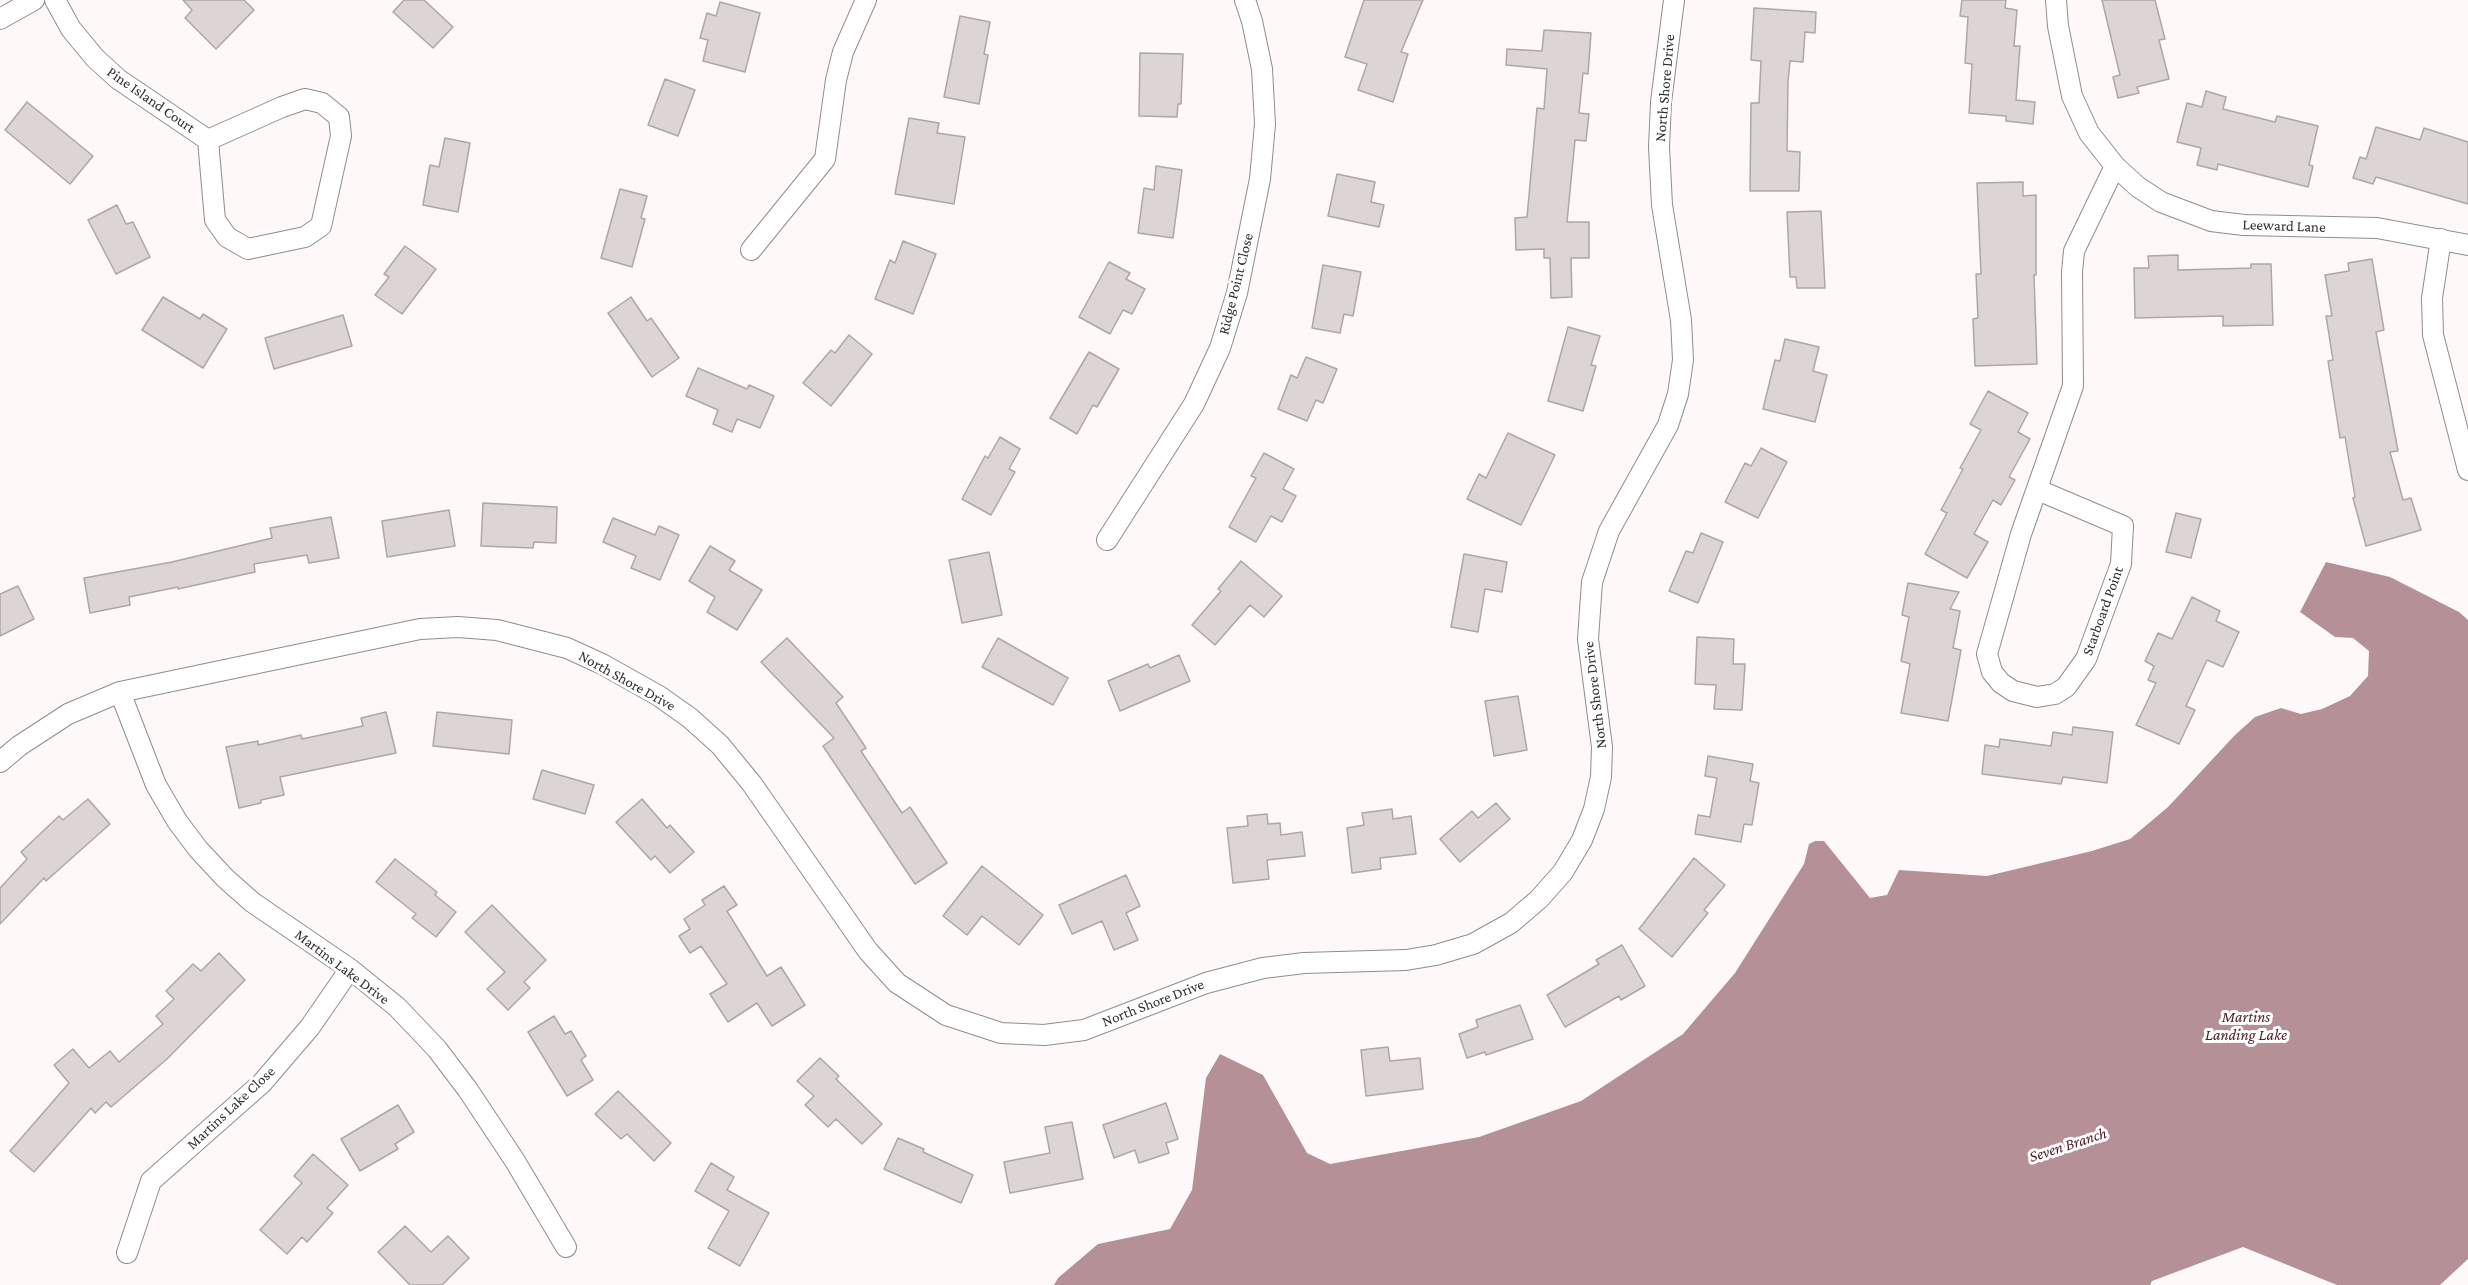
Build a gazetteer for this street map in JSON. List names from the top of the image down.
{
  "streets": {
    "street": [
      "North Shore Drive",
      "Pine Island Court",
      "Leeward Lane",
      "Ridge Point Close",
      "Starboard Point",
      "Martins Lake Drive",
      "Martins Lake Close"
    ]
  },
  "crossings": [
    ["North Shore Drive", "Martins Lake Drive"],
    ["Leeward Lane", "Starboard Point"],
    ["Martins Lake Drive", "Martins Lake Close"]
  ],
  "water": ["Martins Landing Lake", "Seven Branch"]
}
